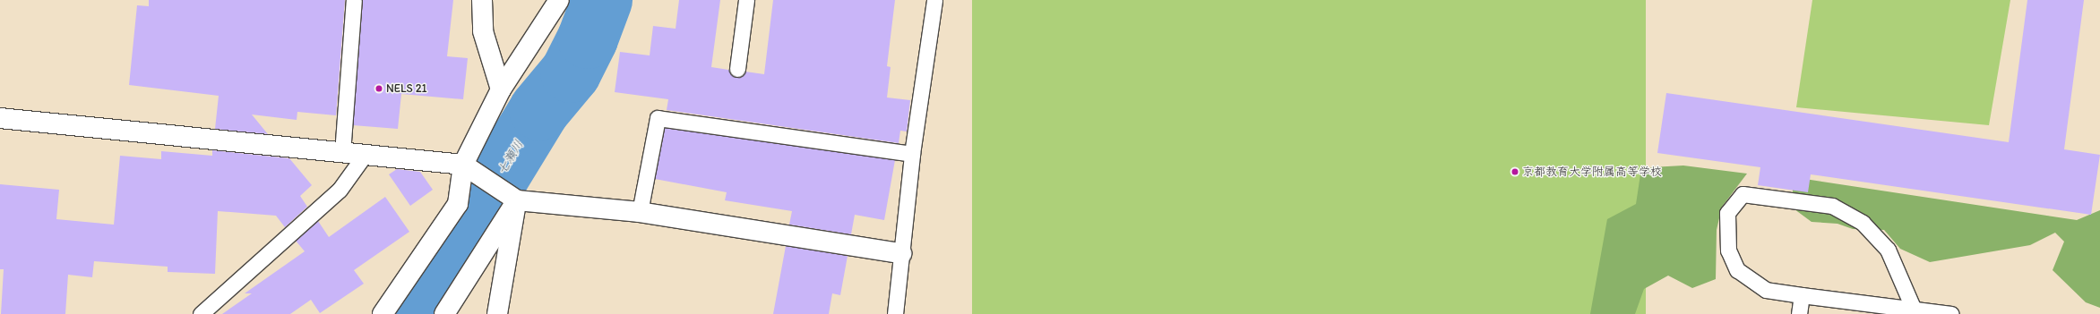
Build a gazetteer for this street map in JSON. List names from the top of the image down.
{
  "water": ["七瀬川"],
  "places": ["NELS 21", "京都教育大学附属高等学校"]
}
